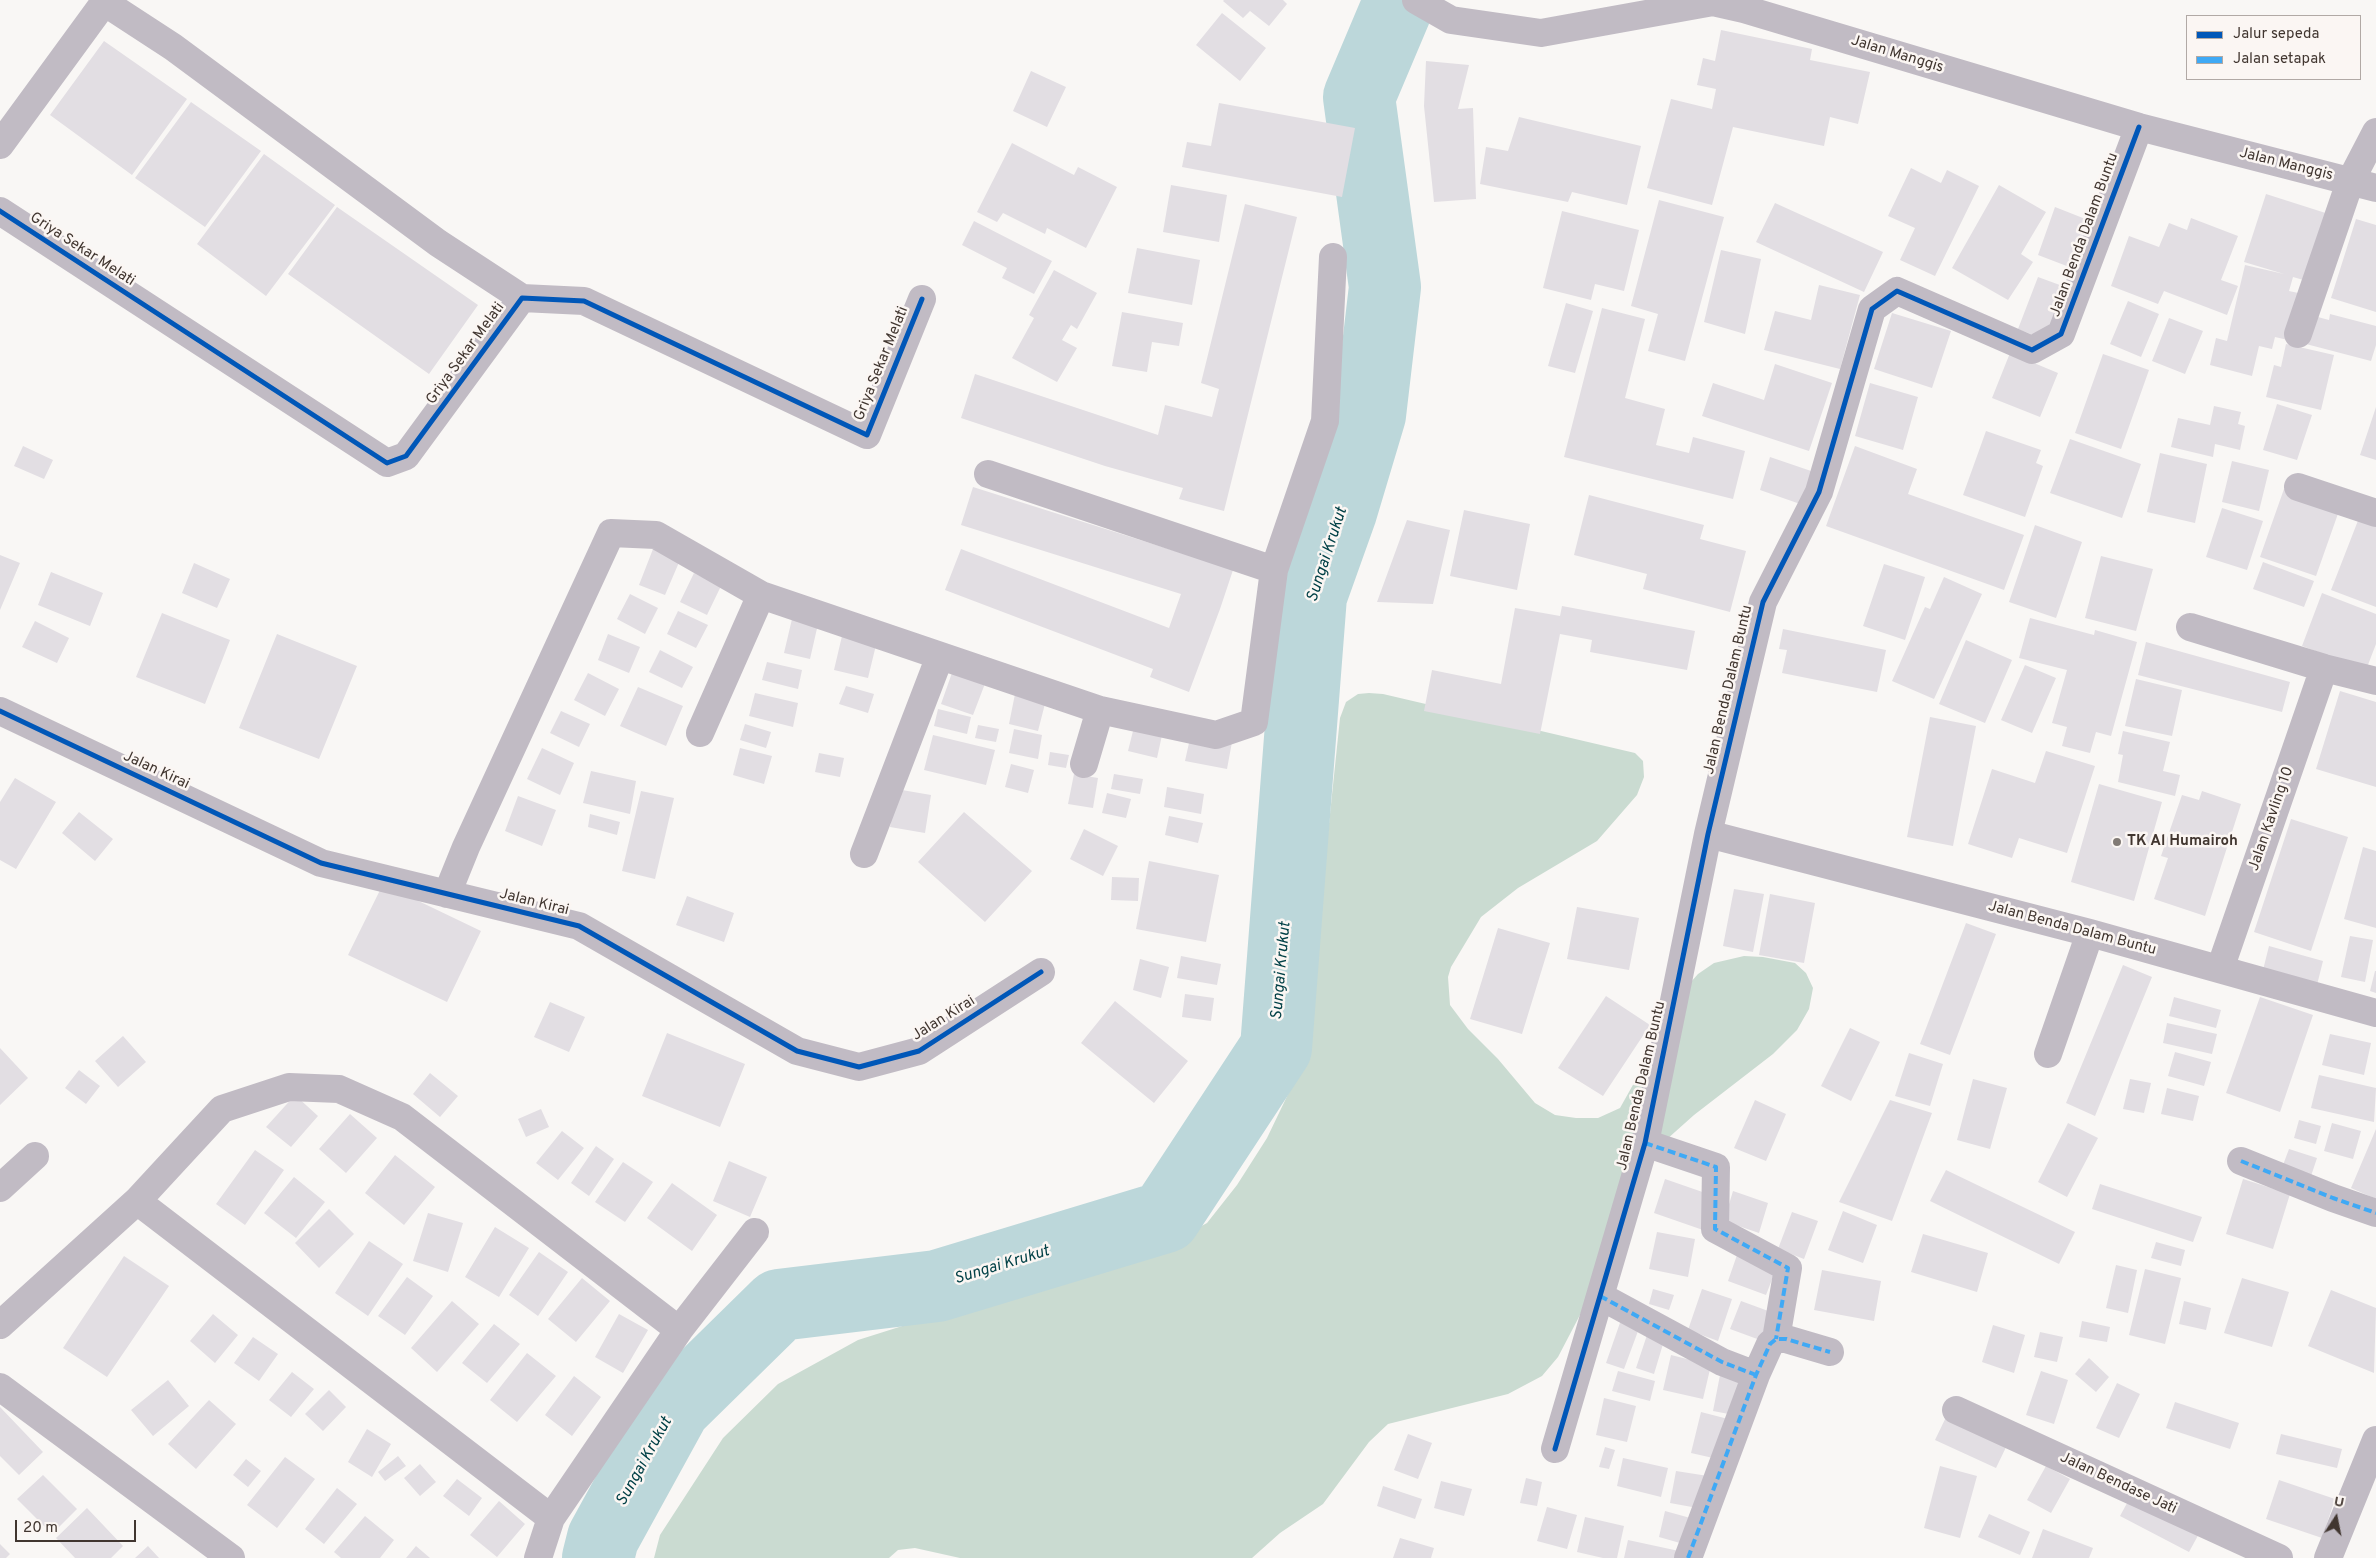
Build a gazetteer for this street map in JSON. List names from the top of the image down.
{
  "streets": {
    "street": [
      "Jalan Manggis",
      "Jalan Benda Dalam Buntu",
      "Griya Sekar Melati",
      "Jalan Kirai",
      "Jalan Kavling 10",
      "Jalan Bendase Jati"
    ]
  },
  "crossings": [
    ["Jalan Manggis", "Jalan Benda Dalam Buntu"],
    ["Jalan Benda Dalam Buntu", "Jalan Kavling 10"]
  ],
  "water": ["Sungai Krukut"],
  "places": ["TK Al Humairoh"],
  "legend": ["Jalur sepeda", "Jalan setapak"],
  "scale_bar": "20 m",
  "north": "top"
}
